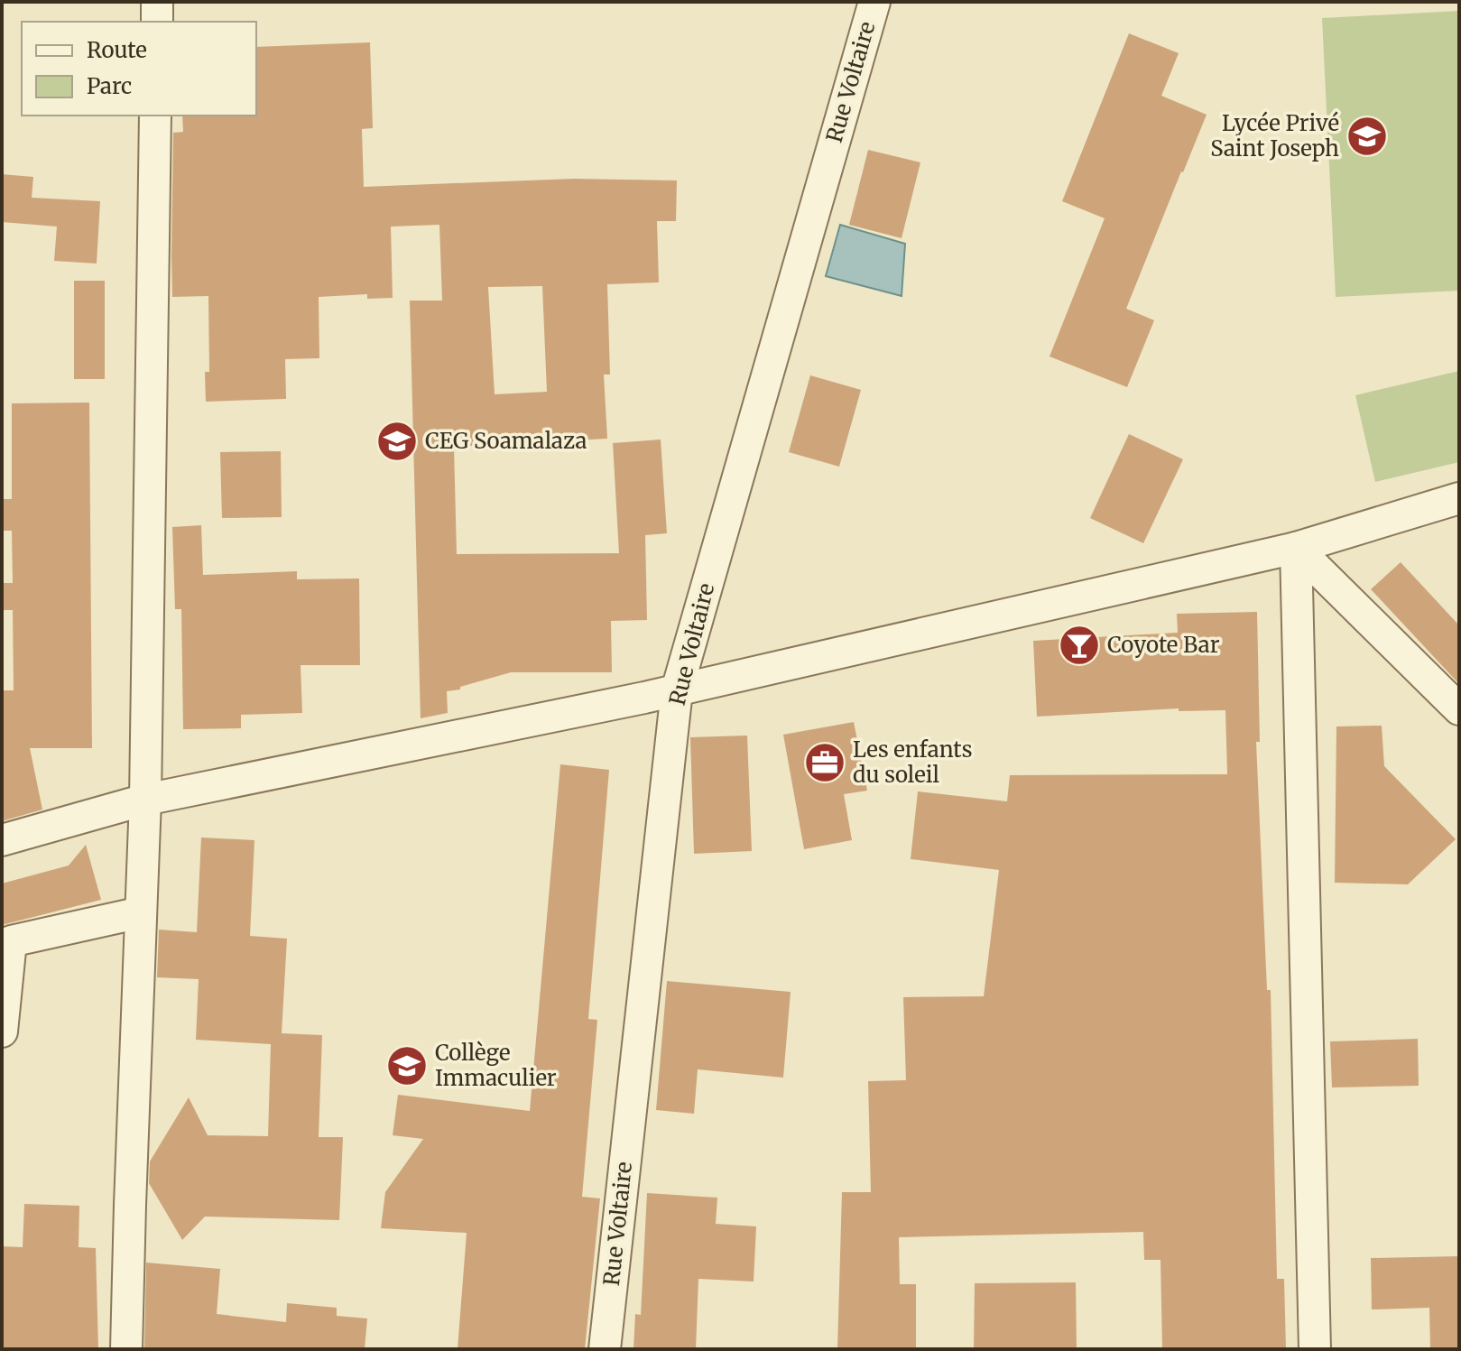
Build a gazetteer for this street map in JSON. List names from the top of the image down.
{
  "streets": {
    "street": ["Rue Voltaire"]
  },
  "places": {
    "school or university": ["Lycée Privé Saint Joseph", "CEG Soamalaza", "Collège Immaculier"],
    "bar": ["Coyote Bar"],
    "office": ["Les enfants du soleil"]
  },
  "legend": ["Route", "Parc"]
}
